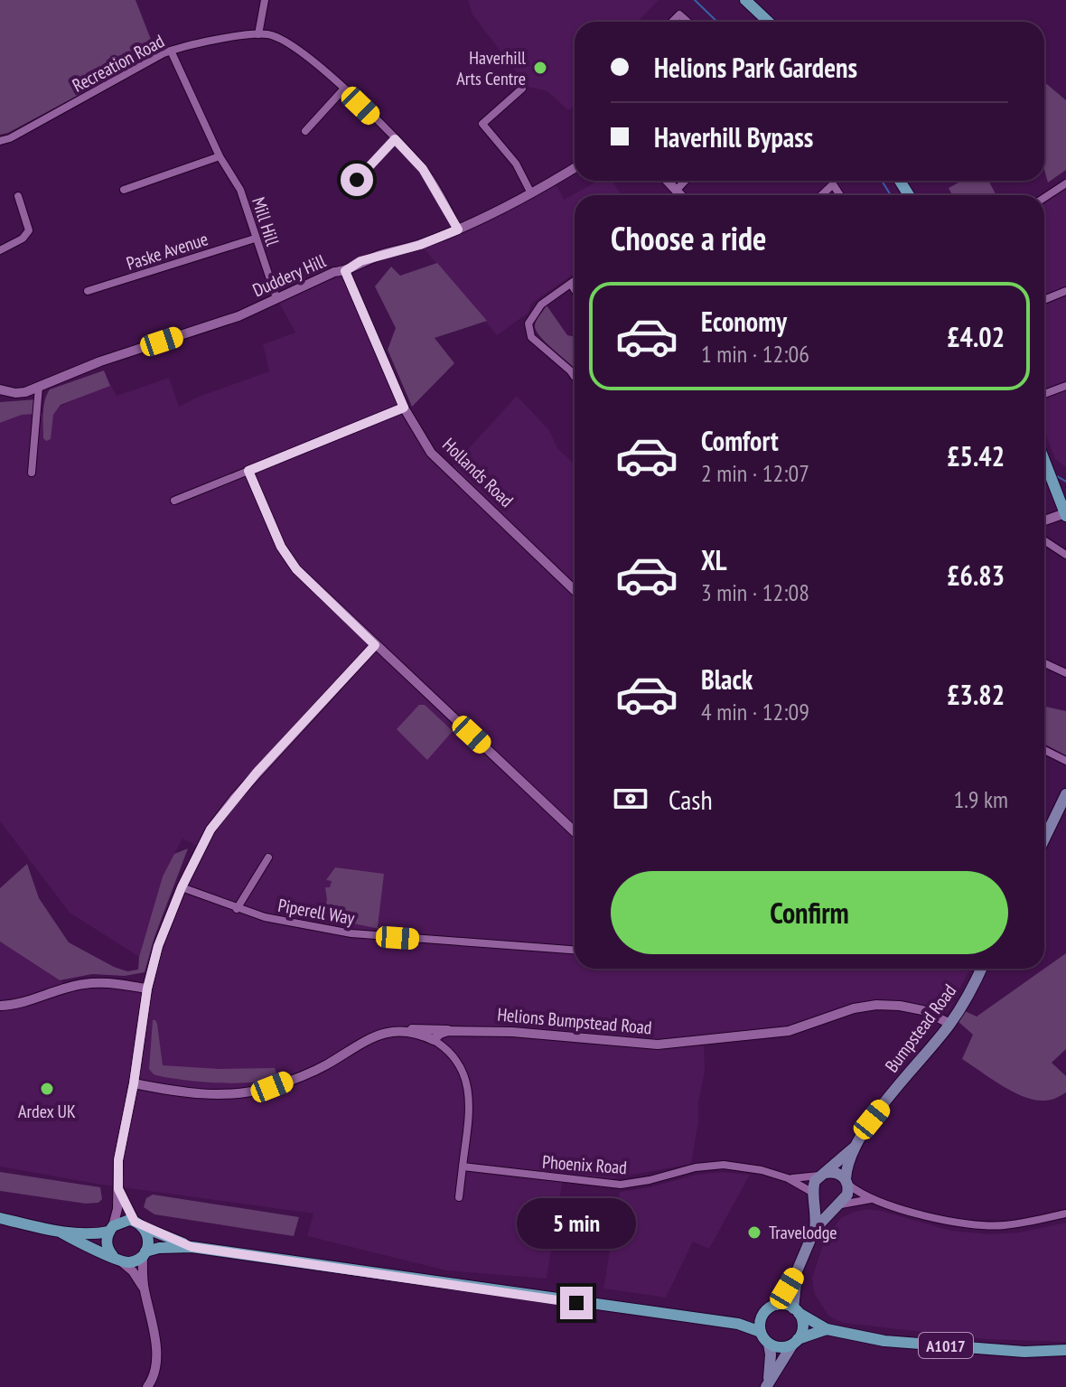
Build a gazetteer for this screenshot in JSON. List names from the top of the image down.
{
  "streets": {
    "main road": ["Bumpstead Road", "A1017"],
    "street": [
      "Recreation Road",
      "Mill Hill",
      "Paske Avenue",
      "Duddery Hill",
      "Hollands Road",
      "Piperell Way",
      "Helions Bumpstead Road",
      "Phoenix Road"
    ]
  },
  "crossings": [
    ["Recreation Road", "Mill Hill"],
    ["Mill Hill", "Paske Avenue"],
    ["Mill Hill", "Duddery Hill"],
    ["Duddery Hill", "Hollands Road"],
    ["Helions Bumpstead Road", "Bumpstead Road"],
    ["Bumpstead Road", "Phoenix Road"]
  ],
  "places": ["Haverhill Arts Centre", "Ardex UK", "Travelodge"],
  "page": {
    "banner": ["Helions Park Gardens", "Haverhill Bypass"],
    "heading": "Choose a ride",
    "list": [
      {
        "name": "Economy",
        "note": "1 min · 12:06",
        "value": "£4.02"
      },
      {
        "name": "Comfort",
        "note": "2 min · 12:07",
        "value": "£5.42"
      },
      {
        "name": "XL",
        "note": "3 min · 12:08",
        "value": "£6.83"
      },
      {
        "name": "Black",
        "note": "4 min · 12:09",
        "value": "£3.82"
      }
    ],
    "pay": ["Cash", "1.9 km"],
    "buttons": "Confirm",
    "bubble": "5 min"
  }
}
